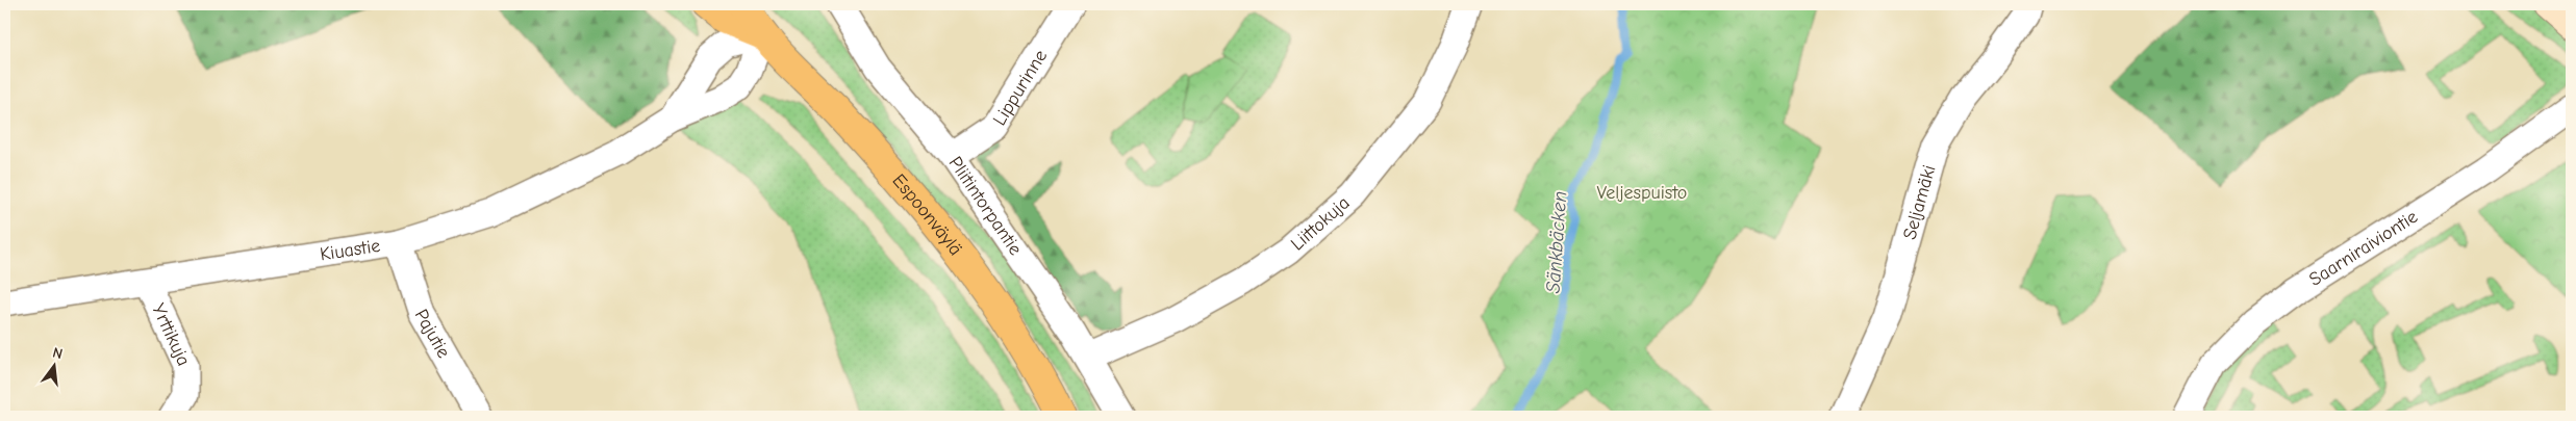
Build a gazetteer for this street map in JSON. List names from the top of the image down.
{
  "streets": {
    "main road": ["Espoonväylä"],
    "street": [
      "Lippurinne",
      "Seljamäki",
      "Pliitintorpantie",
      "Liittokuja",
      "Saarniraiviontie",
      "Kiuastie",
      "Pajutie",
      "Yrttikuja"
    ]
  },
  "crossings": [
    ["Lippurinne", "Pliitintorpantie"],
    ["Pliitintorpantie", "Liittokuja"],
    ["Espoonväylä", "Kiuastie"],
    ["Kiuastie", "Pajutie"],
    ["Kiuastie", "Yrttikuja"]
  ],
  "water": ["Sänkbäcken"],
  "parks": ["Veljespuisto"],
  "north": "top"
}
